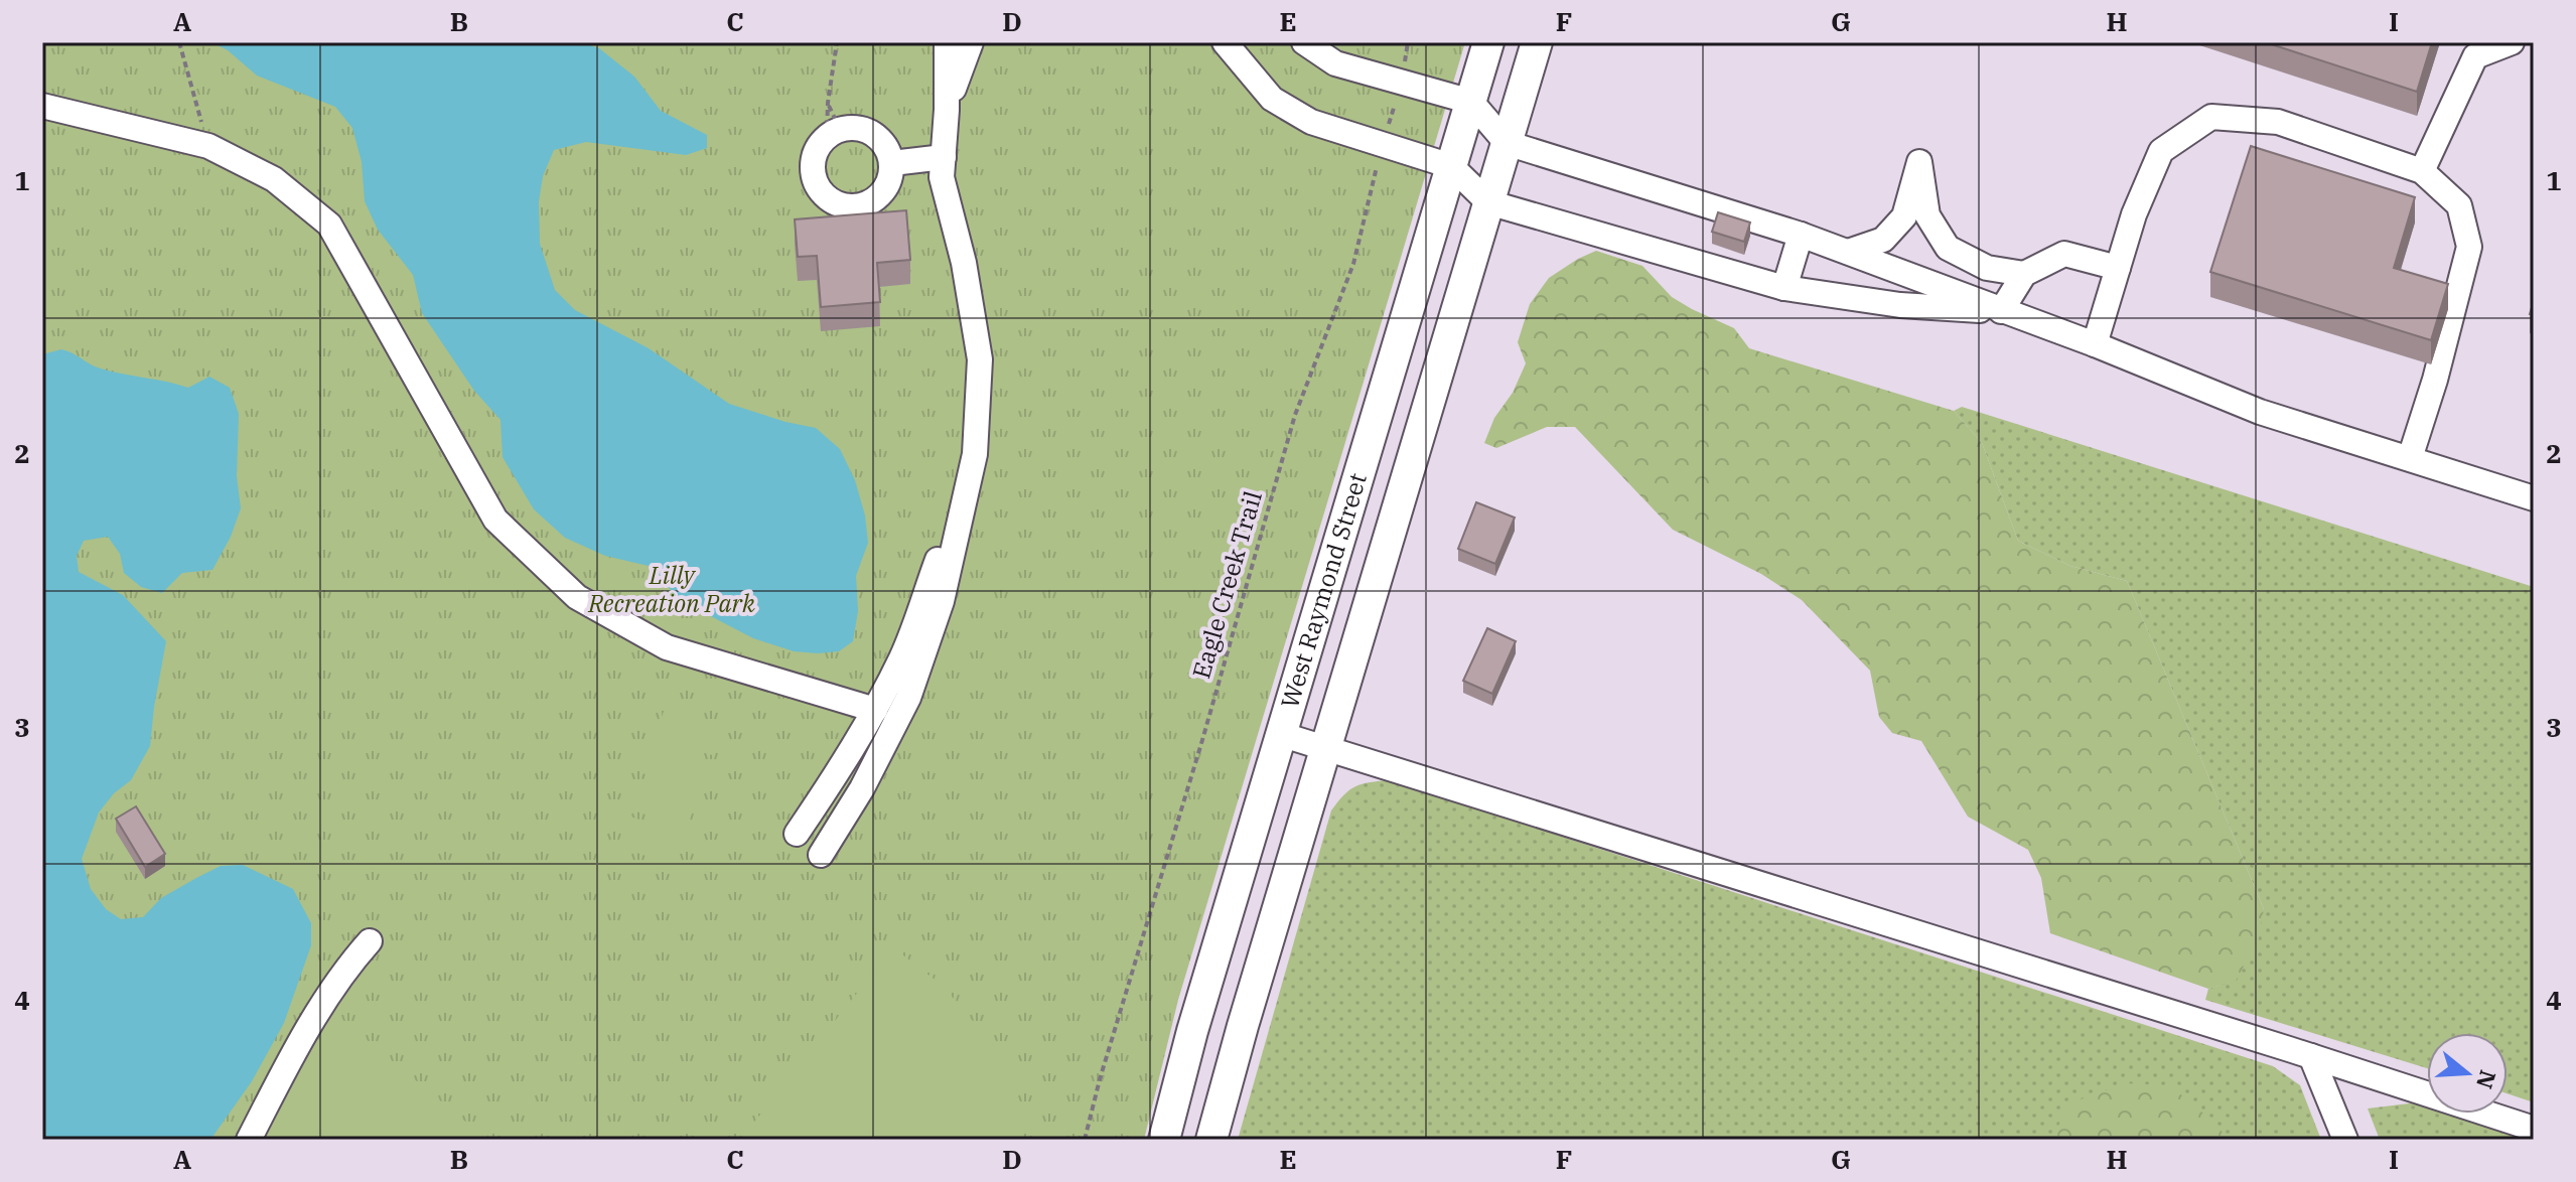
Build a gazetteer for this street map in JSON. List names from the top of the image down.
{
  "streets": {
    "main road": ["West Raymond Street"],
    "path": ["Eagle Creek Trail"]
  },
  "parks": ["Lilly Recreation Park"],
  "north": "right",
  "grid": {
    "columns": [
      "A",
      "B",
      "C",
      "D",
      "E",
      "F",
      "G",
      "H",
      "I"
    ],
    "rows": [
      "1",
      "2",
      "3",
      "4"
    ]
  }
}
